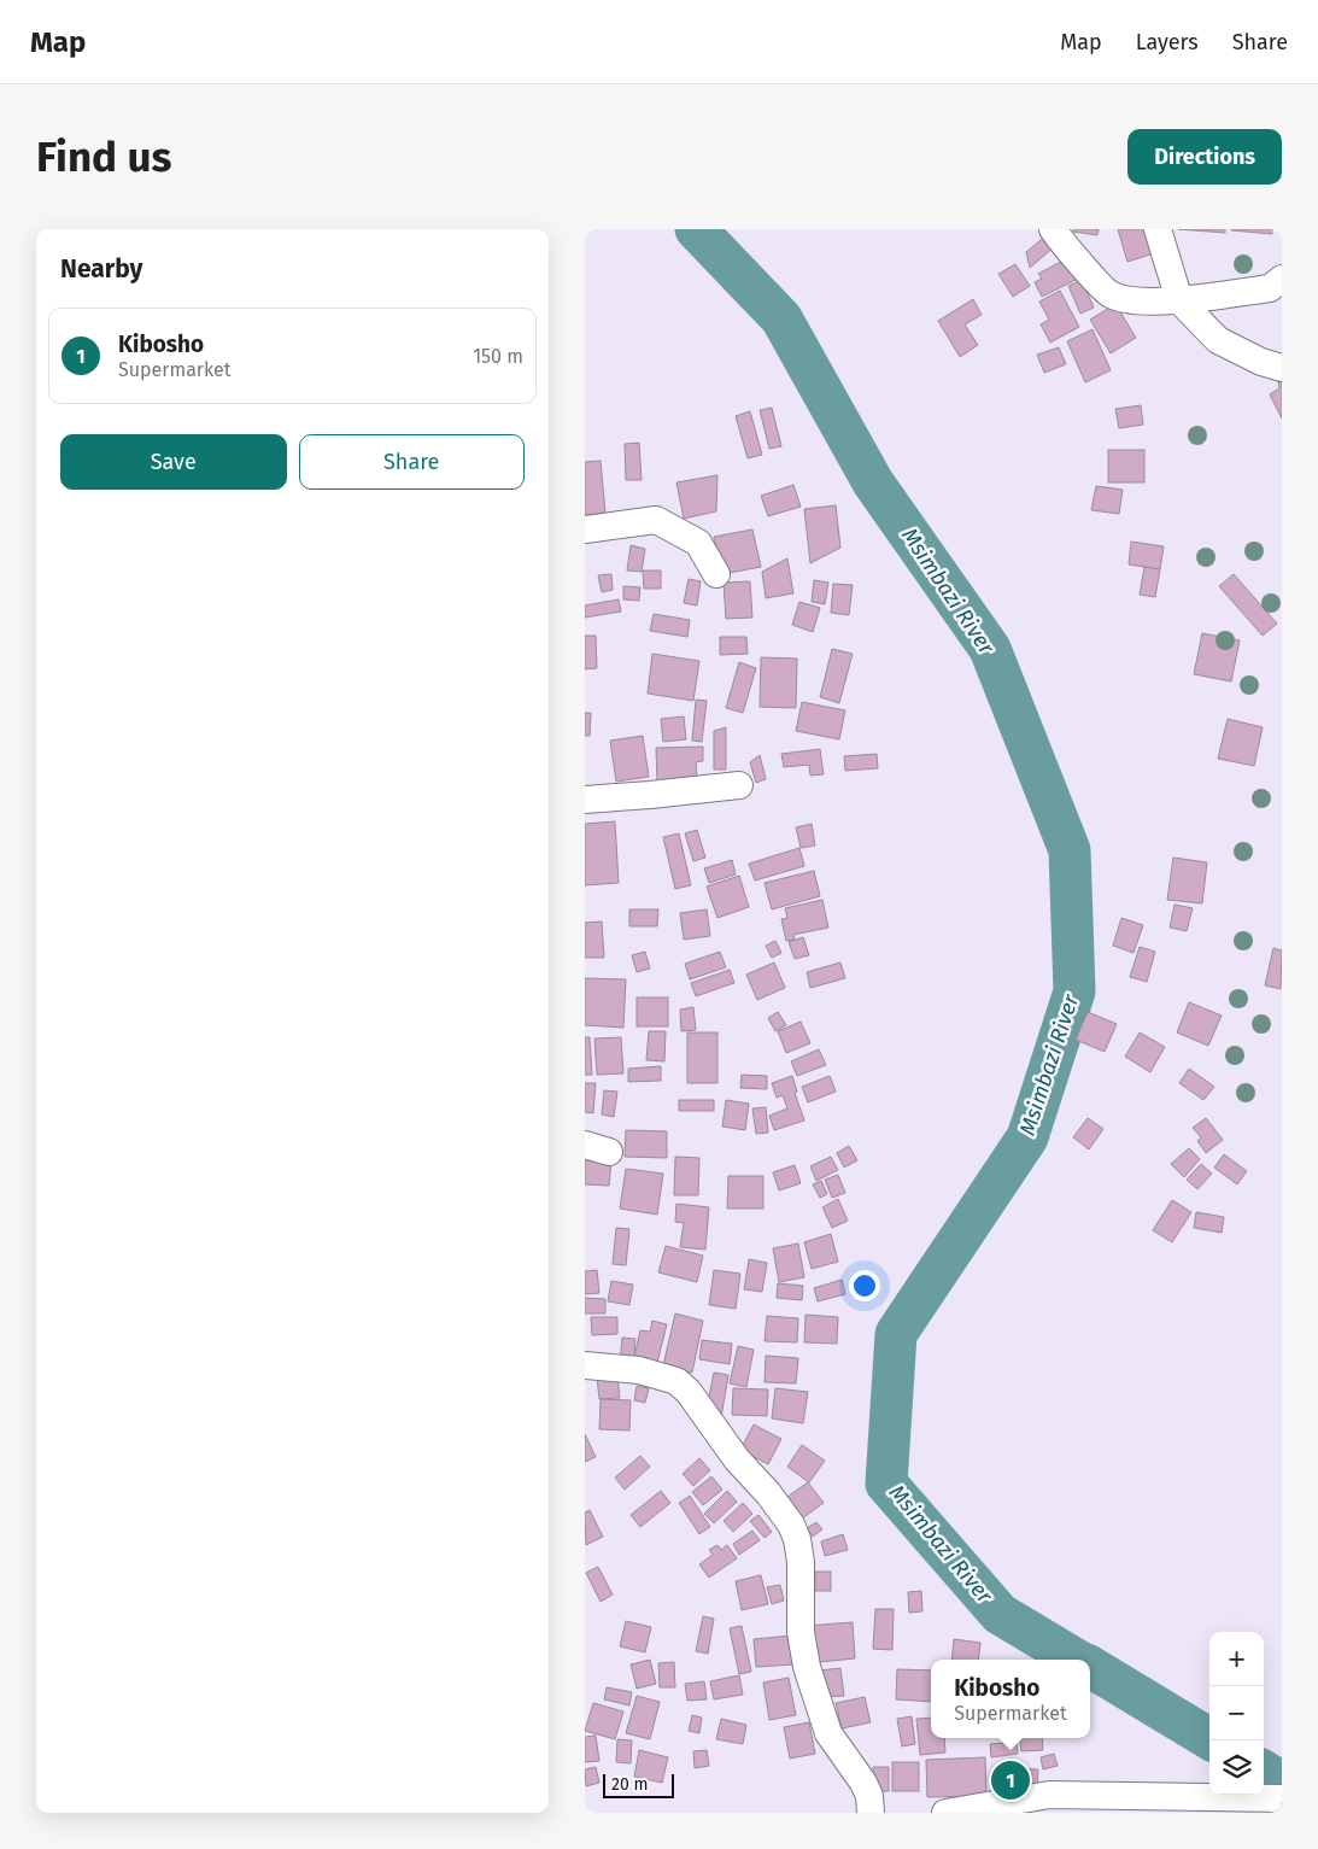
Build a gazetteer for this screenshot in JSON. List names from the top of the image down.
{
  "water": ["Msimbazi River"],
  "scale_bar": "20 m",
  "page": {
    "header": "Map",
    "nav": ["Map", "Layers", "Share"],
    "buttons": [
      "Directions",
      ["Save", "Share"]
    ],
    "title": "Find us",
    "heading": "Nearby",
    "list": [
      {
        "mark": "1",
        "name": "Kibosho",
        "note": "Supermarket",
        "value": "150 m"
      }
    ],
    "map_buttons": ["+", "−"],
    "popup": ["Kibosho", "Supermarket"],
    "pins": "1",
    "scale": "20 m"
  }
}
